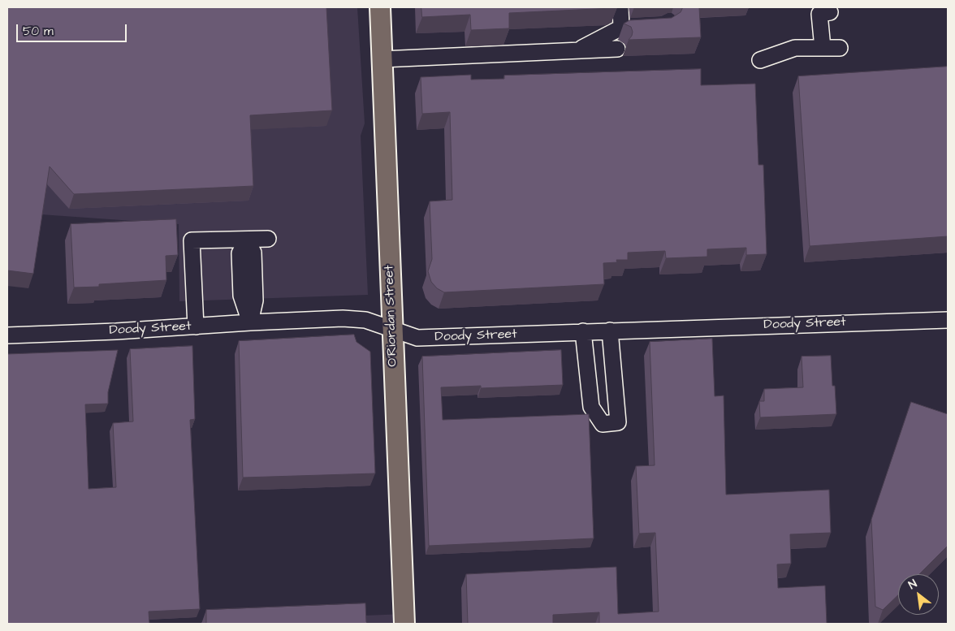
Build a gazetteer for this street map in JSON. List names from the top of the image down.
{
  "streets": {
    "main road": ["O'Riordan Street"],
    "street": ["Doody Street"]
  },
  "crossings": [
    ["O'Riordan Street", "Doody Street"]
  ],
  "scale_bar": "50 m",
  "north": "top left"
}
